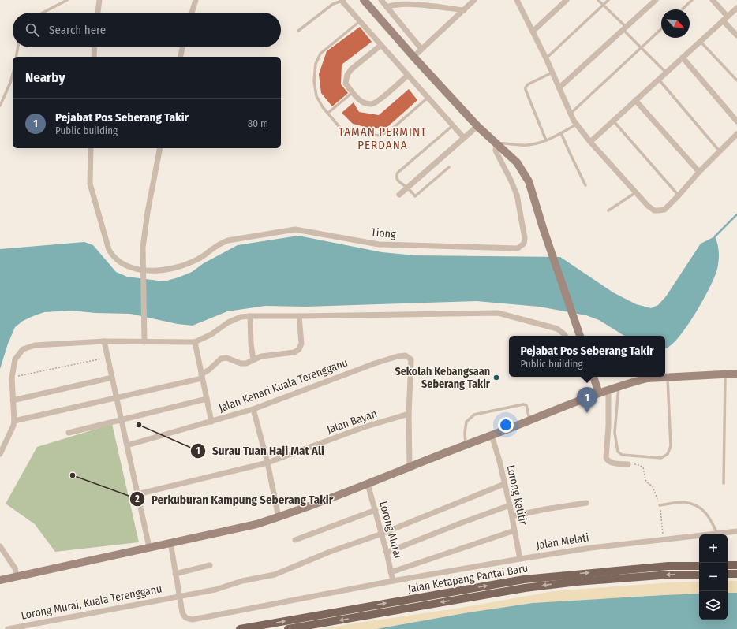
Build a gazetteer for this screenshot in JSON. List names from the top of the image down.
{
  "streets": {
    "main road": ["Jalan Ketapang Pantai Baru"],
    "street": [
      "Tiong",
      "Jalan Kenari Kuala Terengganu",
      "Jalan Bayan",
      "Lorong Ketitir",
      "Lorong Murai",
      "Jalan Melati",
      "Lorong Murai, Kuala Terengganu"
    ]
  },
  "crossings": [
    ["Jalan Kenari Kuala Terengganu", "Jalan Bayan"],
    ["Lorong Ketitir", "Jalan Melati"],
    ["Lorong Ketitir", "Lorong Murai, Kuala Terengganu"],
    ["Lorong Murai", "Jalan Melati"],
    ["Lorong Murai", "Lorong Murai, Kuala Terengganu"],
    ["Jalan Melati", "Lorong Murai, Kuala Terengganu"]
  ],
  "districts": ["TAMAN PERMINT PERDANA"],
  "places": ["Sekolah Kebangsaan Seberang Takir", "Surau Tuan Haji Mat Ali", "Perkuburan Kampung Seberang Takir"],
  "north": "bottom right",
  "page": {
    "search": "Search here",
    "heading": "Nearby",
    "list": [
      {
        "mark": "1",
        "name": "Pejabat Pos Seberang Takir",
        "note": "Public building",
        "value": "80 m"
      }
    ],
    "popup": ["Pejabat Pos Seberang Takir", "Public building"],
    "pins": "1",
    "map_buttons": ["+", "−"]
  }
}
